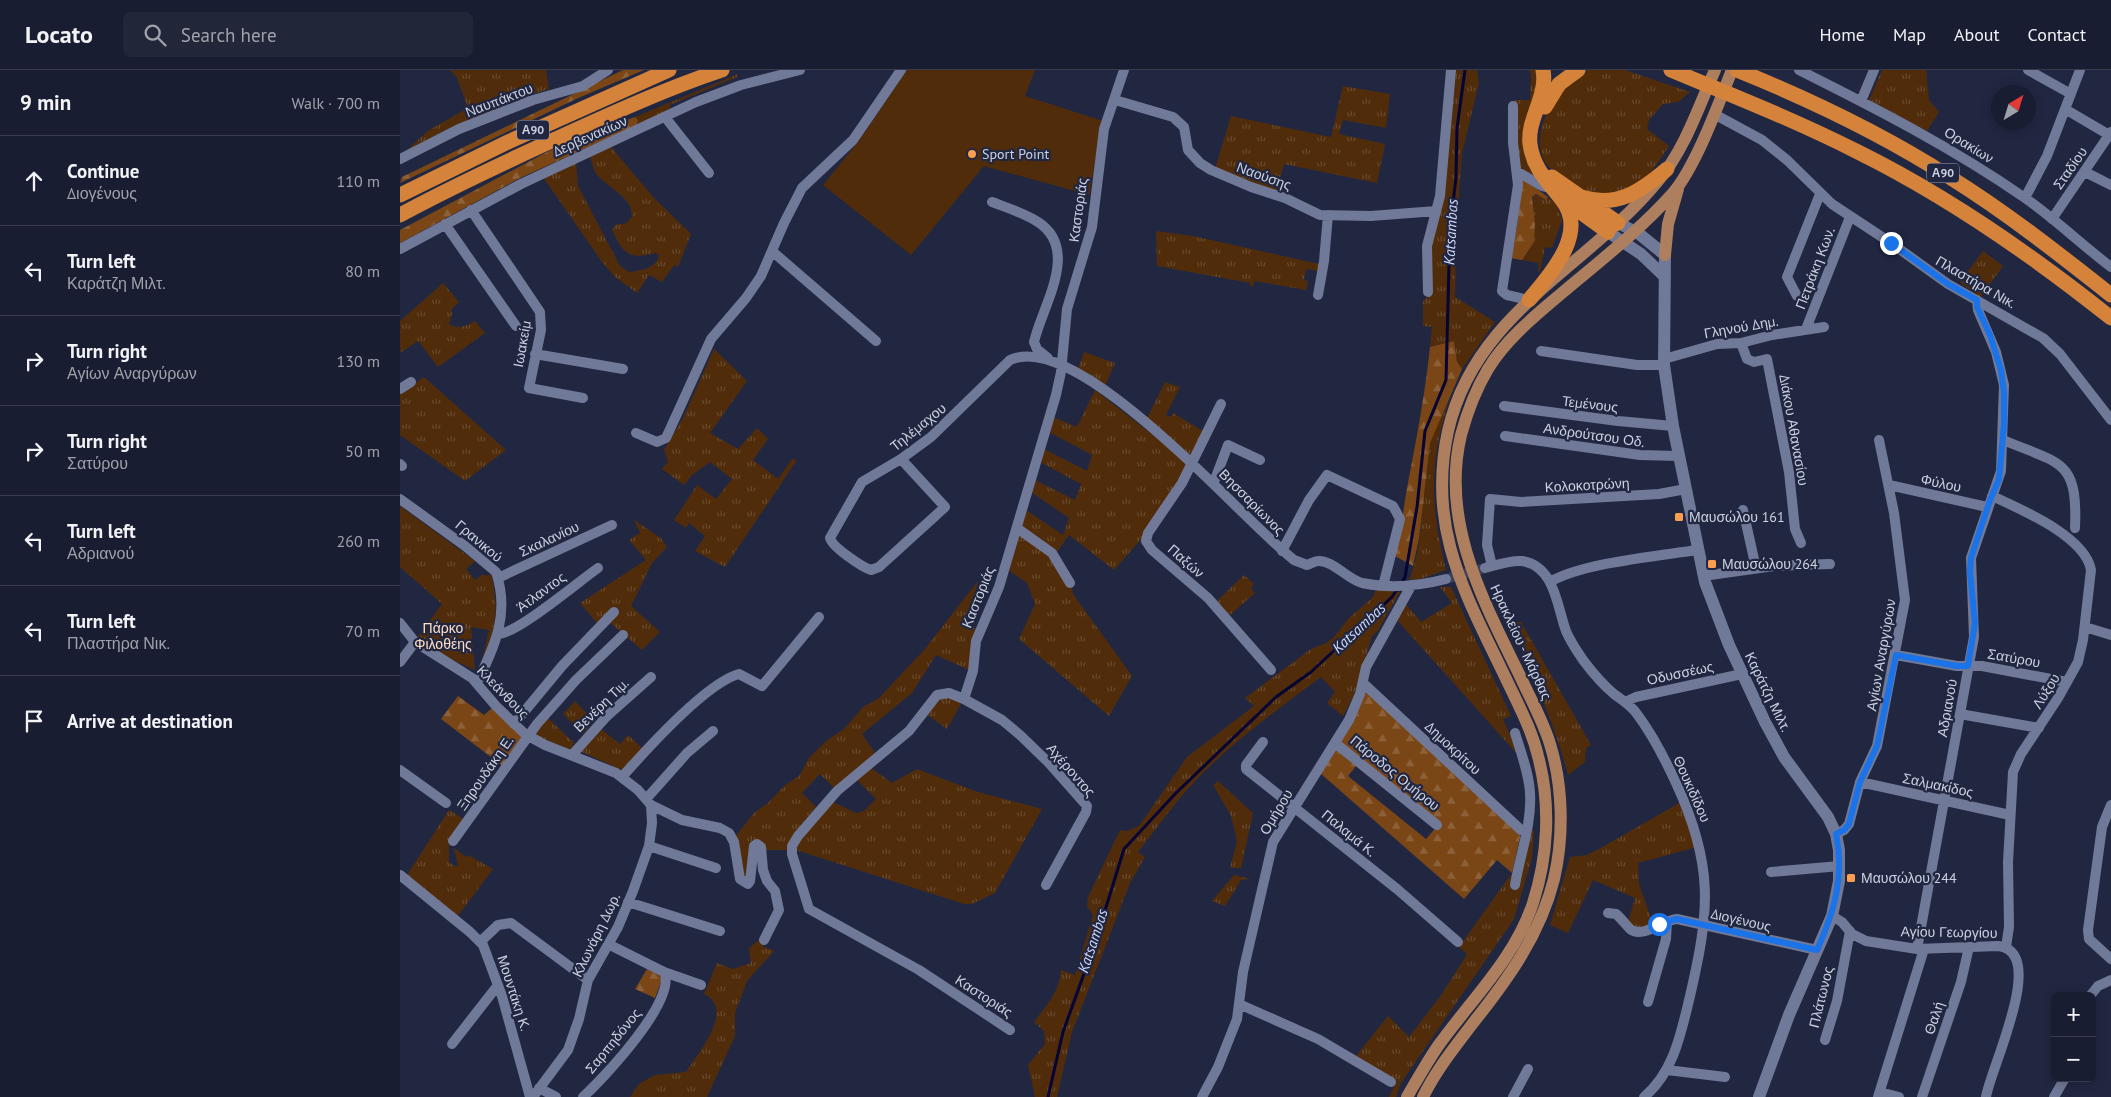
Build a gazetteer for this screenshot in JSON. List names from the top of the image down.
{
  "streets": {
    "highway": ["Α90"],
    "main road": ["Ηρακλείου - Μάρθας"],
    "street": [
      "Ναυπάκτου",
      "Δερβενακίων",
      "Ορακίων",
      "Σταδίου",
      "Ναούσης",
      "Καστοριάς",
      "Πετράκη Κων.",
      "Πλαστήρα Νικ.",
      "Γληνού Δημ.",
      "Ιωακείμ",
      "Τεμένους",
      "Τηλέμαχου",
      "Διάκου Αθανασίου",
      "Ανδρούτσου Οδ.",
      "Φύλου",
      "Κολοκοτρώνη",
      "Βησσαρίωνος",
      "Σκαλανίου",
      "Γρανικού",
      "Παξών",
      "Άτλαντος",
      "Αγίων Αναργύρων",
      "Σατύρου",
      "Οδυσσέως",
      "Λύξου",
      "Κλεάνθους",
      "Καράτζη Μιλτ.",
      "Βενέρη Τιμ.",
      "Αδριανού",
      "Δημοκρίτου",
      "Αχέροντος",
      "Ξηρουδάκη Ε.",
      "Πάροδος Ομήρου",
      "Σαλμακίδος",
      "Θουκιδίδου",
      "Ομήρου",
      "Παλαμά Κ.",
      "Διογένους",
      "Αγίου Γεωργίου",
      "Κλωνάρη Δωρ.",
      "Μουντάκη Κ.",
      "Πλάτωνος",
      "Θαλή",
      "Σαρπηδόνος"
    ]
  },
  "crossings": [
    ["Δερβενακίων", "Ιωακείμ"],
    ["Ορακίων", "Σταδίου"],
    ["Ναούσης", "Καστοριάς"],
    ["Καστοριάς", "Τηλέμαχου"],
    ["Καστοριάς", "Βησσαρίωνος"],
    ["Καστοριάς", "Αχέροντος"],
    ["Πετράκη Κων.", "Πλαστήρα Νικ."],
    ["Πετράκη Κων.", "Γληνού Δημ."],
    ["Πλαστήρα Νικ.", "Αδριανού"],
    ["Γληνού Δημ.", "Διάκου Αθανασίου"],
    ["Γληνού Δημ.", "Καράτζη Μιλτ."],
    ["Τεμένους", "Καράτζη Μιλτ."],
    ["Τηλέμαχου", "Βησσαρίωνος"],
    ["Ανδρούτσου Οδ.", "Καράτζη Μιλτ."],
    ["Φύλου", "Αγίων Αναργύρων"],
    ["Φύλου", "Αδριανού"],
    ["Κολοκοτρώνη", "Καράτζη Μιλτ."],
    ["Κολοκοτρώνη", "Θουκιδίδου"],
    ["Βησσαρίωνος", "Παξών"],
    ["Βησσαρίωνος", "Ομήρου"],
    ["Σκαλανίου", "Γρανικού"],
    ["Γρανικού", "Άτλαντος"],
    ["Γρανικού", "Κλεάνθους"],
    ["Αγίων Αναργύρων", "Σατύρου"],
    ["Αγίων Αναργύρων", "Καράτζη Μιλτ."],
    ["Αγίων Αναργύρων", "Σαλμακίδος"],
    ["Σατύρου", "Λύξου"],
    ["Σατύρου", "Αδριανού"],
    ["Οδυσσέως", "Καράτζη Μιλτ."],
    ["Οδυσσέως", "Θουκιδίδου"],
    ["Λύξου", "Αδριανού"],
    ["Λύξου", "Σαλμακίδος"],
    ["Λύξου", "Αγίου Γεωργίου"],
    ["Κλεάνθους", "Βενέρη Τιμ."],
    ["Κλεάνθους", "Ξηρουδάκη Ε."],
    ["Κλεάνθους", "Κλωνάρη Δωρ."],
    ["Καράτζη Μιλτ.", "Διογένους"],
    ["Καράτζη Μιλτ.", "Αγίου Γεωργίου"],
    ["Αδριανού", "Σαλμακίδος"],
    ["Αδριανού", "Αγίου Γεωργίου"],
    ["Δημοκρίτου", "Ομήρου"],
    ["Πάροδος Ομήρου", "Ομήρου"],
    ["Θουκιδίδου", "Διογένους"],
    ["Ομήρου", "Παλαμά Κ."],
    ["Αγίου Γεωργίου", "Πλάτωνος"],
    ["Αγίου Γεωργίου", "Θαλή"],
    ["Κλωνάρη Δωρ.", "Μουντάκη Κ."]
  ],
  "water": ["Katsambas"],
  "parks": ["Πάρκο Φιλοθέης"],
  "places": {
    "other": ["Sport Point"],
    "transit": ["Μαυσώλου 161", "Μαυσώλου 264", "Μαυσώλου 244"]
  },
  "north": "top right",
  "page": {
    "header": "Locato",
    "search": "Search here",
    "nav": [
      "Home",
      "Map",
      "About",
      "Contact"
    ],
    "heading": ["9 min", "Walk · 700 m"],
    "list": [
      ["Continue", "Διογένους", "110 m"],
      ["Turn left", "Καράτζη Μιλτ.", "80 m"],
      ["Turn right", "Αγίων Αναργύρων", "130 m"],
      ["Turn right", "Σατύρου", "50 m"],
      ["Turn left", "Αδριανού", "260 m"],
      ["Turn left", "Πλαστήρα Νικ.", "70 m"],
      "Arrive at destination"
    ],
    "map_buttons": ["+", "−"]
  }
}
